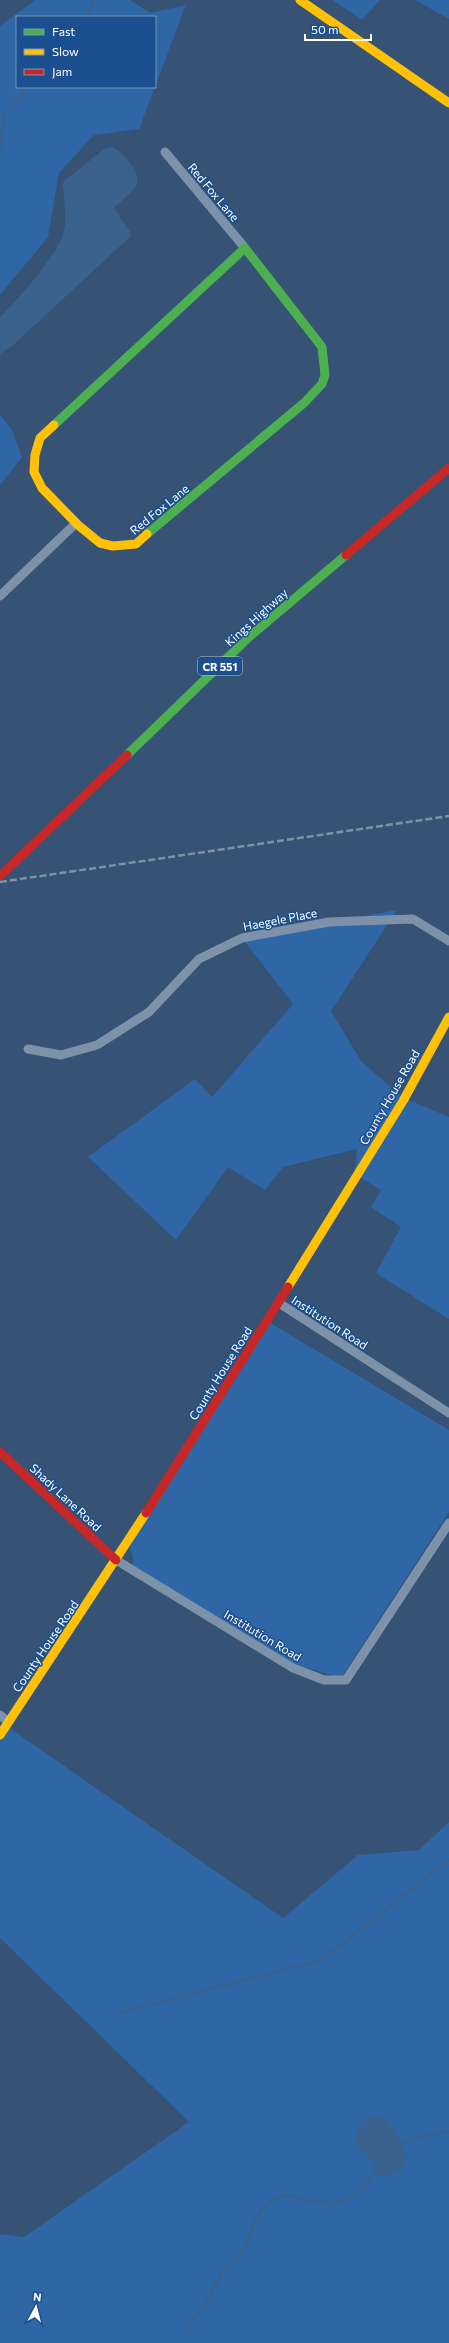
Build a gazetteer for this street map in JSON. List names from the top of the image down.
{
  "streets": {
    "street": [
      "Red Fox Lane",
      "Kings Highway",
      "CR 551",
      "Haegele Place",
      "County House Road",
      "Institution Road",
      "Shady Lane Road"
    ]
  },
  "crossings": [
    ["County House Road", "Institution Road"],
    ["County House Road", "Shady Lane Road"],
    ["Institution Road", "Shady Lane Road"]
  ],
  "legend": ["Fast", "Slow", "Jam"],
  "scale_bar": "50 m",
  "north": "top"
}
